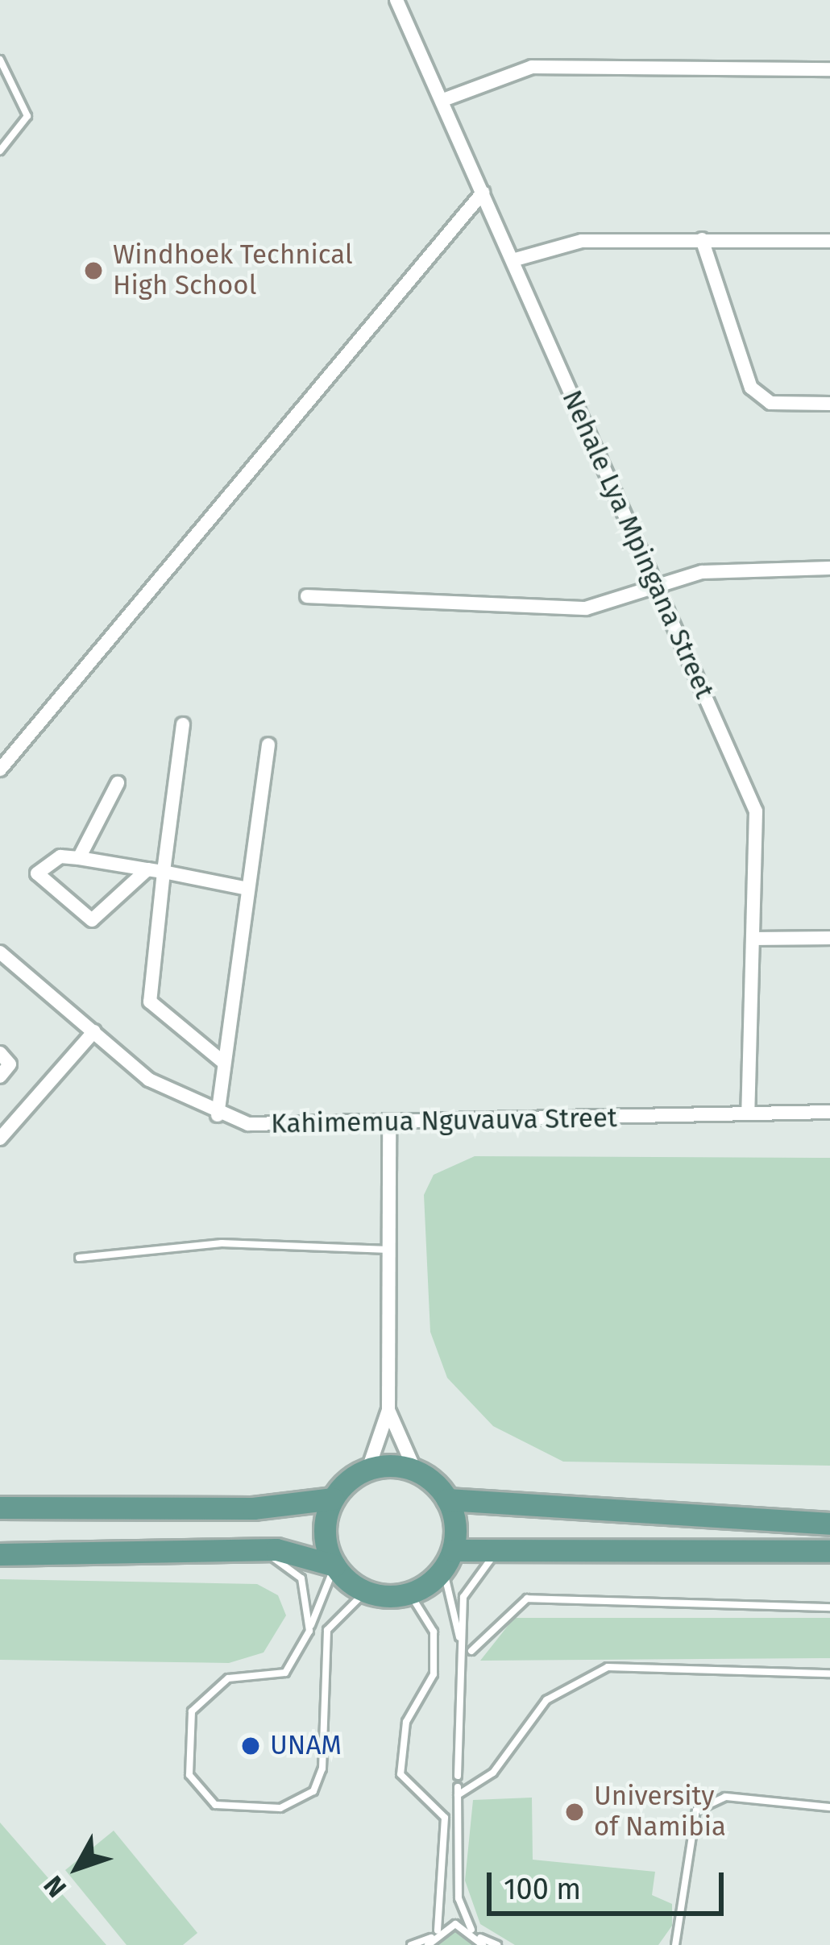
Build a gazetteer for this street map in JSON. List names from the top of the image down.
{
  "streets": {
    "street": ["Nehale Lya Mpingana Street", "Kahimemua Nguvauva Street"]
  },
  "crossings": [
    ["Nehale Lya Mpingana Street", "Kahimemua Nguvauva Street"]
  ],
  "places": ["Windhoek Technical High School", "UNAM", "University of Namibia"],
  "scale_bar": "100 m",
  "north": "bottom left"
}
